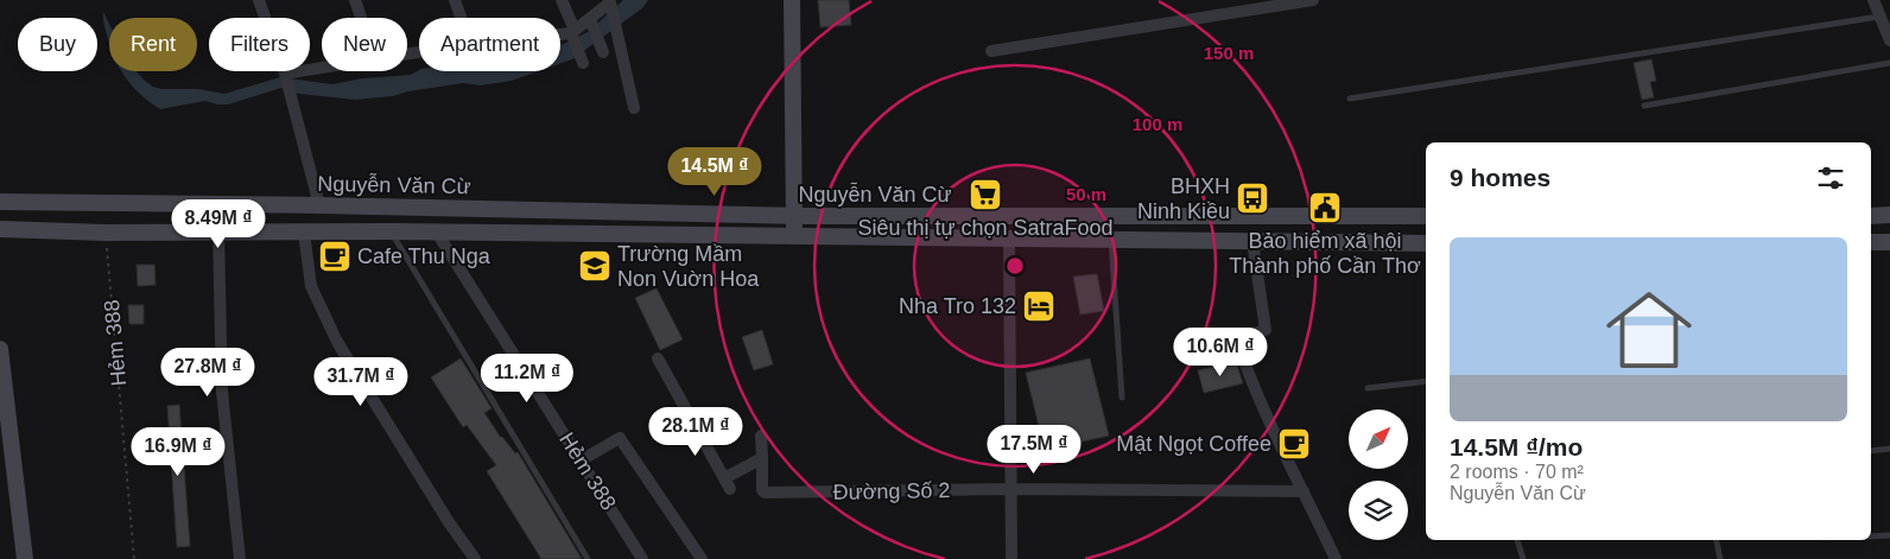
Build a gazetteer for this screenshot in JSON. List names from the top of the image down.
{
  "streets": {
    "main road": ["Nguyễn Văn Cừ"],
    "street": ["Hẻm 388", "Đường Số 2"]
  },
  "places": {
    "supermarket": ["Siêu thị tự chọn SatraFood"],
    "bus stop": ["BHXH Ninh Kiều"],
    "public building": ["Bảo hiểm xã hội Thành phố Cần Thơ"],
    "cafe": ["Cafe Thu Nga", "Mật Ngọt Coffee"],
    "school or university": ["Trường Mầm Non Vuờn Hoa"],
    "hotel": ["Nha Tro 132"]
  },
  "north": "top right",
  "page": {
    "chip": [
      "Buy",
      "Rent",
      "Filters",
      "New",
      "Apartment"
    ],
    "heading": "9 homes",
    "price": [
      "14.5M ₫",
      "8.49M ₫",
      "10.6M ₫",
      "27.8M ₫",
      "11.2M ₫",
      "31.7M ₫",
      "28.1M ₫",
      "17.5M ₫",
      "16.9M ₫"
    ],
    "list": [
      {
        "name": "14.5M ₫/mo",
        "note": "2 rooms · 70 m² · Nguyễn Văn Cừ"
      }
    ]
  },
  "rings": ["150 m", "100 m", "50 m"]
}
